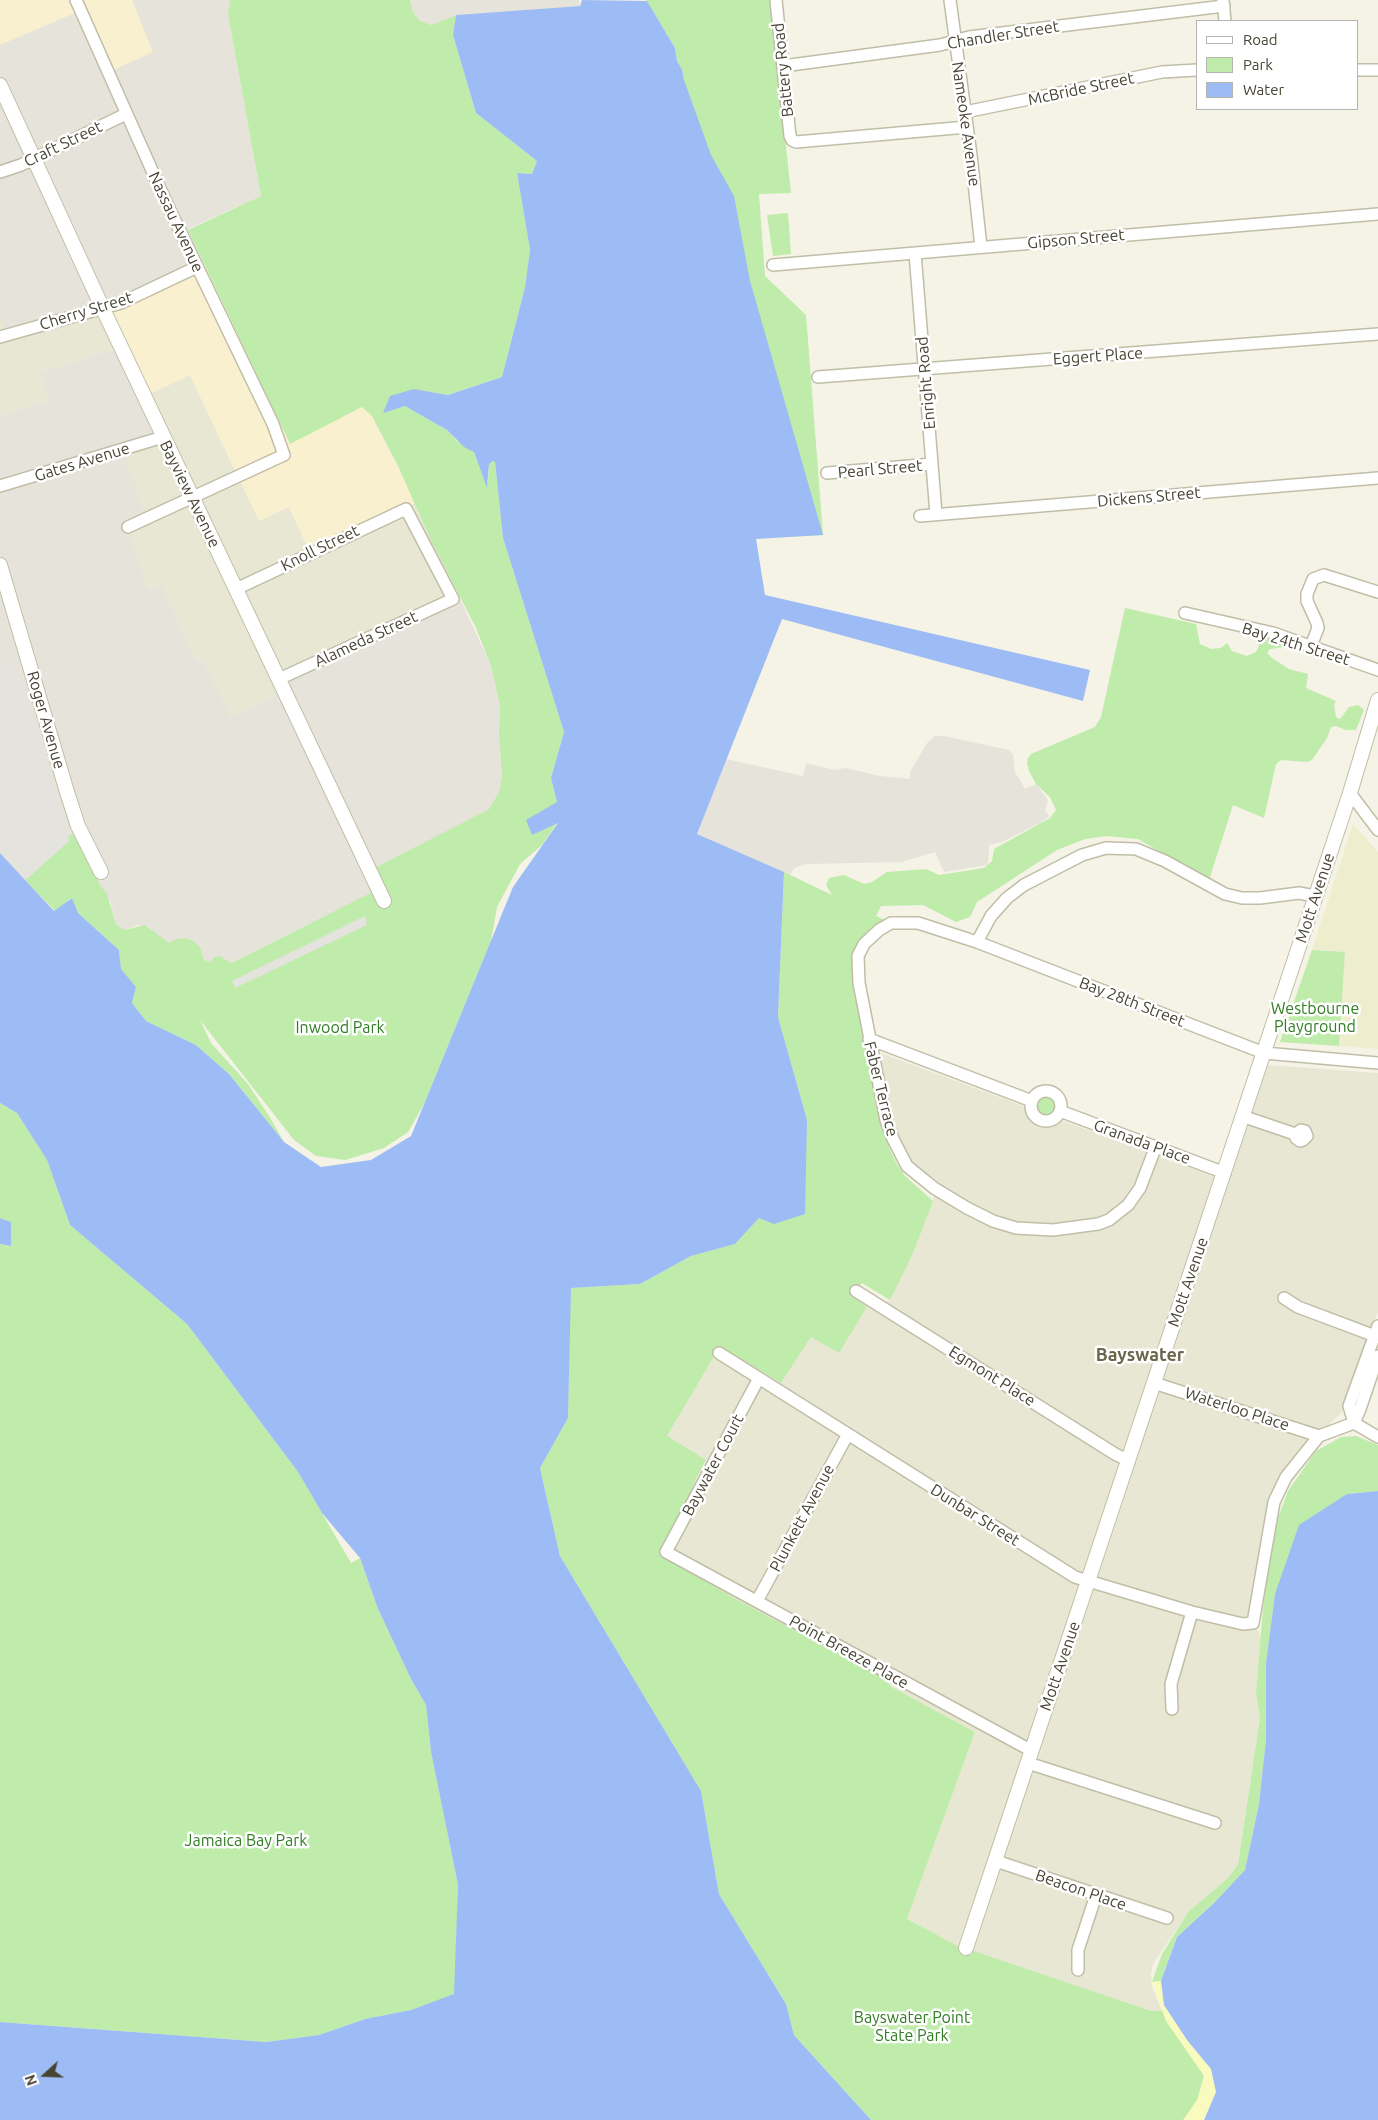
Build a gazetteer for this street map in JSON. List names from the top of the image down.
{
  "streets": {
    "street": [
      "Chandler Street",
      "Battery Road",
      "McBride Street",
      "Nameoke Avenue",
      "Craft Street",
      "Nassau Avenue",
      "Gipson Street",
      "Cherry Street",
      "Eggert Place",
      "Enright Road",
      "Gates Avenue",
      "Pearl Street",
      "Bayview Avenue",
      "Dickens Street",
      "Knoll Street",
      "Alameda Street",
      "Bay 24th Street",
      "Roger Avenue",
      "Mott Avenue",
      "Bay 28th Street",
      "Faber Terrace",
      "Granada Place",
      "Egmont Place",
      "Waterloo Place",
      "Baywater Court",
      "Dunbar Street",
      "Plunkett Avenue",
      "Point Breeze Place",
      "Beacon Place"
    ]
  },
  "crossings": [
    ["Chandler Street", "Battery Road"],
    ["Chandler Street", "Nameoke Avenue"],
    ["Battery Road", "Nameoke Avenue"],
    ["McBride Street", "Nameoke Avenue"],
    ["Nameoke Avenue", "Gipson Street"],
    ["Craft Street", "Nassau Avenue"],
    ["Craft Street", "Bayview Avenue"],
    ["Nassau Avenue", "Cherry Street"],
    ["Nassau Avenue", "Bayview Avenue"],
    ["Gipson Street", "Enright Road"],
    ["Cherry Street", "Bayview Avenue"],
    ["Eggert Place", "Enright Road"],
    ["Enright Road", "Pearl Street"],
    ["Enright Road", "Dickens Street"],
    ["Gates Avenue", "Bayview Avenue"],
    ["Bayview Avenue", "Knoll Street"],
    ["Bayview Avenue", "Alameda Street"],
    ["Knoll Street", "Alameda Street"],
    ["Mott Avenue", "Bay 28th Street"],
    ["Mott Avenue", "Granada Place"],
    ["Mott Avenue", "Egmont Place"],
    ["Mott Avenue", "Waterloo Place"],
    ["Mott Avenue", "Dunbar Street"],
    ["Mott Avenue", "Point Breeze Place"],
    ["Mott Avenue", "Beacon Place"],
    ["Bay 28th Street", "Faber Terrace"],
    ["Faber Terrace", "Granada Place"],
    ["Waterloo Place", "Dunbar Street"],
    ["Baywater Court", "Dunbar Street"],
    ["Baywater Court", "Point Breeze Place"],
    ["Dunbar Street", "Plunkett Avenue"],
    ["Plunkett Avenue", "Point Breeze Place"]
  ],
  "districts": ["Bayswater"],
  "parks": [
    "Westbourne Playground",
    "Inwood Park",
    "Jamaica Bay Park",
    "Bayswater Point State Park"
  ],
  "legend": ["Road", "Park", "Water"],
  "north": "left"
}
